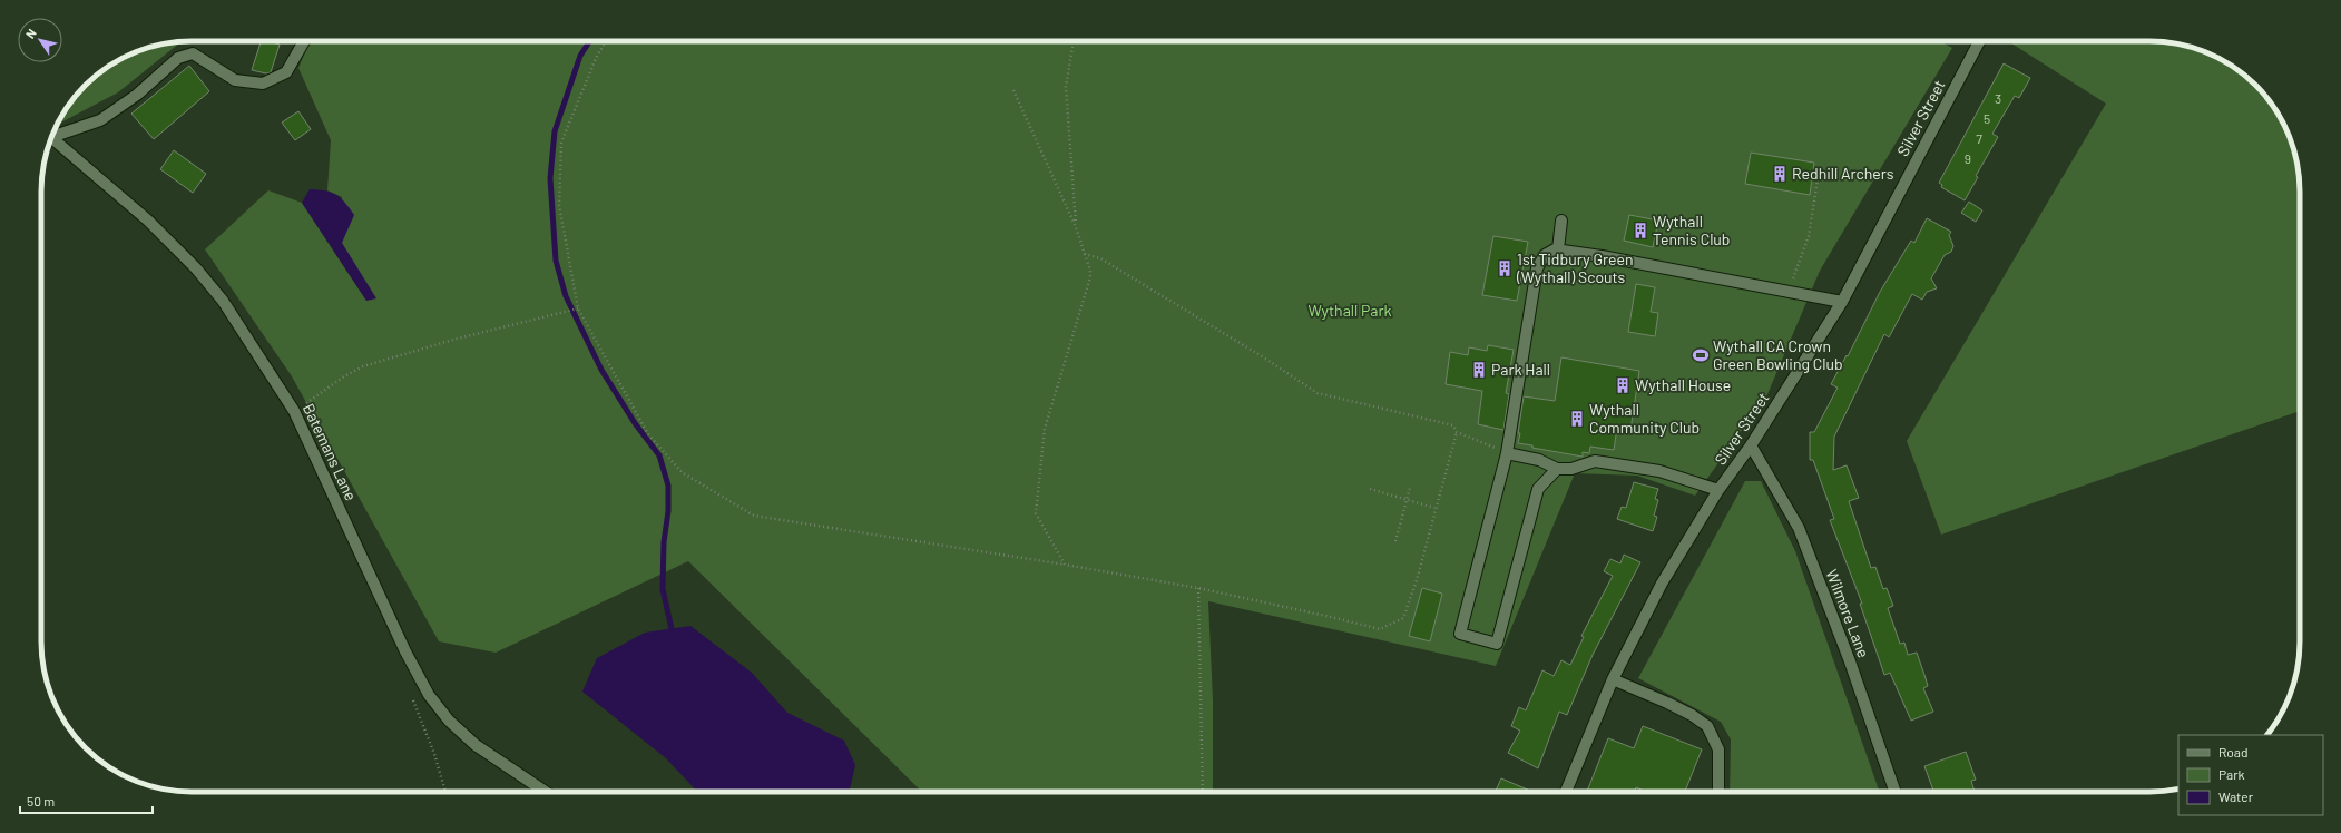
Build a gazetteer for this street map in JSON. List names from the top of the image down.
{
  "streets": {
    "street": ["Silver Street", "Batemans Lane", "Wilmore Lane"]
  },
  "crossings": [
    ["Silver Street", "Wilmore Lane"]
  ],
  "parks": ["Wythall Park"],
  "places": {
    "building": [
      "Redhill Archers",
      "Wythall Tennis Club",
      "1st Tidbury Green (Wythall) Scouts",
      "Park Hall",
      "Wythall House",
      "Wythall Community Club"
    ],
    "sports": ["Wythall CA Crown Green Bowling Club"]
  },
  "house_numbers": [
    "3",
    "5",
    "7",
    "9"
  ],
  "legend": ["Road", "Park", "Water"],
  "scale_bar": "50 m",
  "north": "top left"
}
